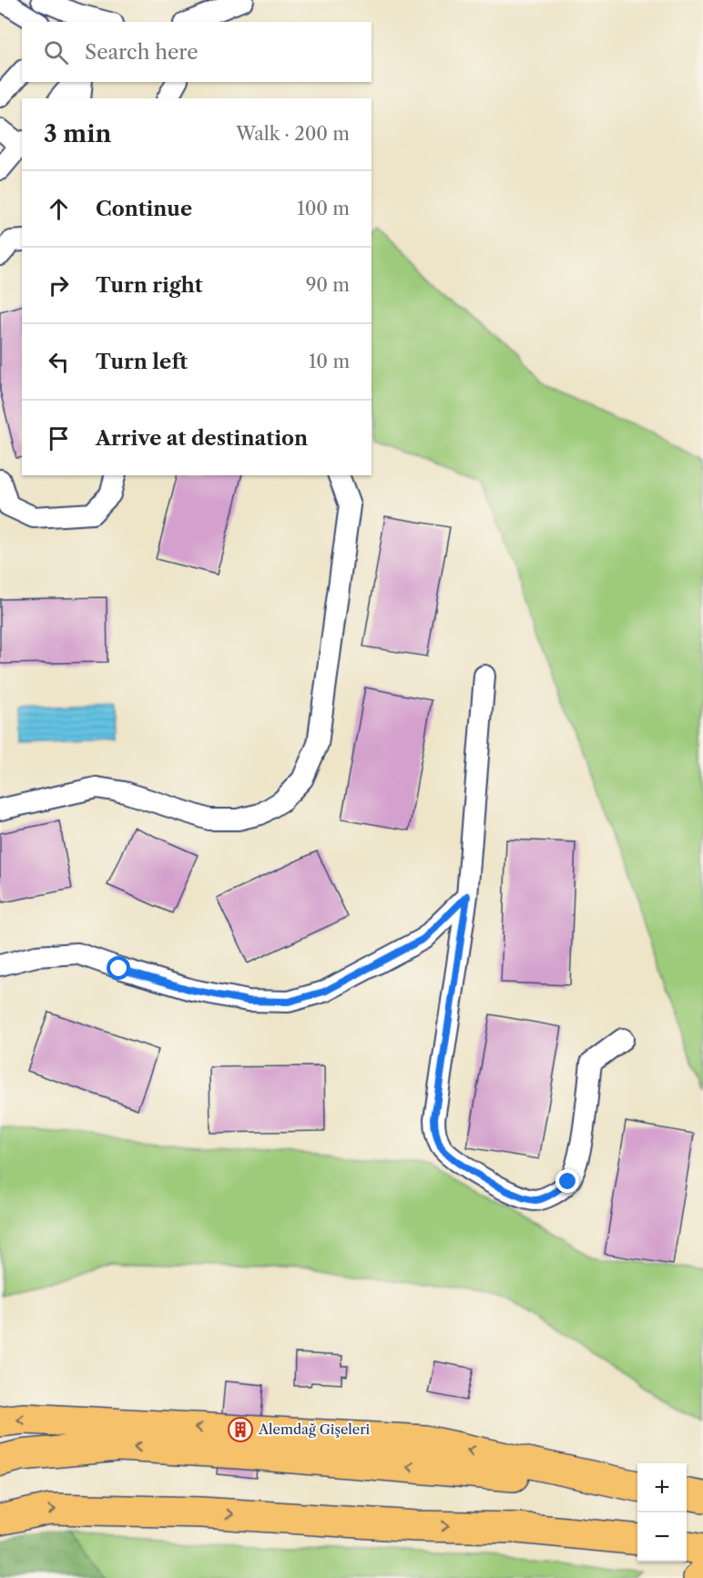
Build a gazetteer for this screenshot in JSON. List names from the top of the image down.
{
  "places": {
    "building": ["Alemdağ Gişeleri"]
  },
  "page": {
    "search": "Search here",
    "heading": ["3 min", "Walk · 200 m"],
    "list": [
      ["Continue", "100 m"],
      ["Turn right", "90 m"],
      ["Turn left", "10 m"],
      "Arrive at destination"
    ],
    "map_buttons": ["+", "−"]
  }
}
